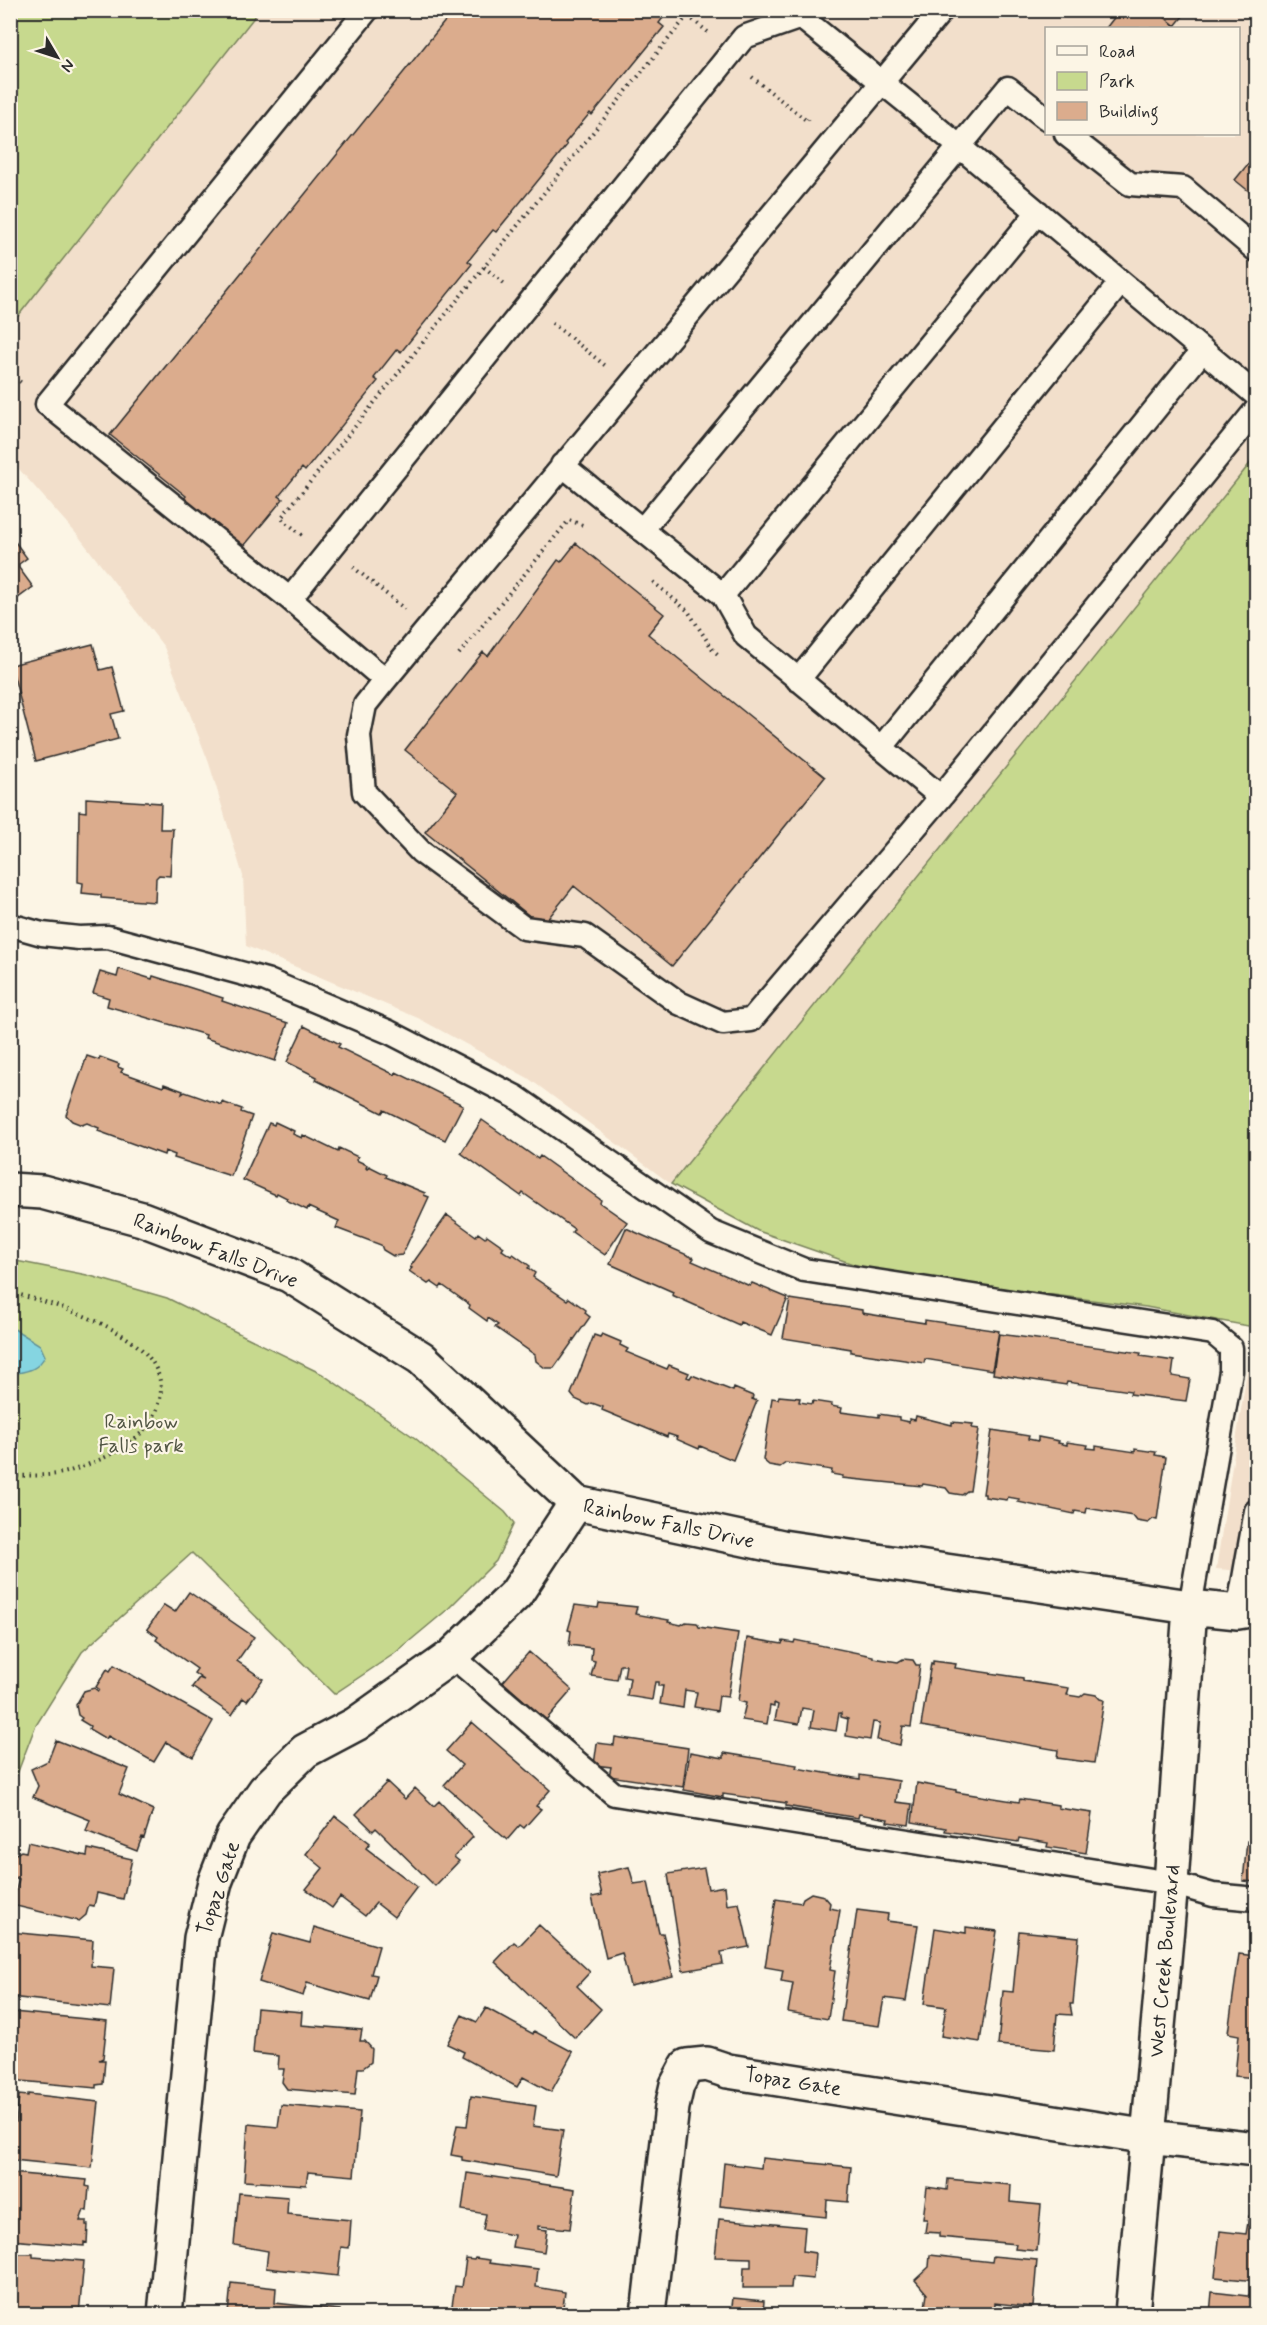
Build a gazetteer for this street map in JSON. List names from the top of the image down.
{
  "streets": {
    "street": ["Rainbow Falls Drive", "Topaz Gate", "West Creek Boulevard"]
  },
  "crossings": [
    ["Rainbow Falls Drive", "Topaz Gate"],
    ["Rainbow Falls Drive", "West Creek Boulevard"],
    ["Topaz Gate", "West Creek Boulevard"]
  ],
  "parks": ["Rainbow Falls park"],
  "legend": ["Road", "Park", "Building"],
  "north": "bottom right"
}
